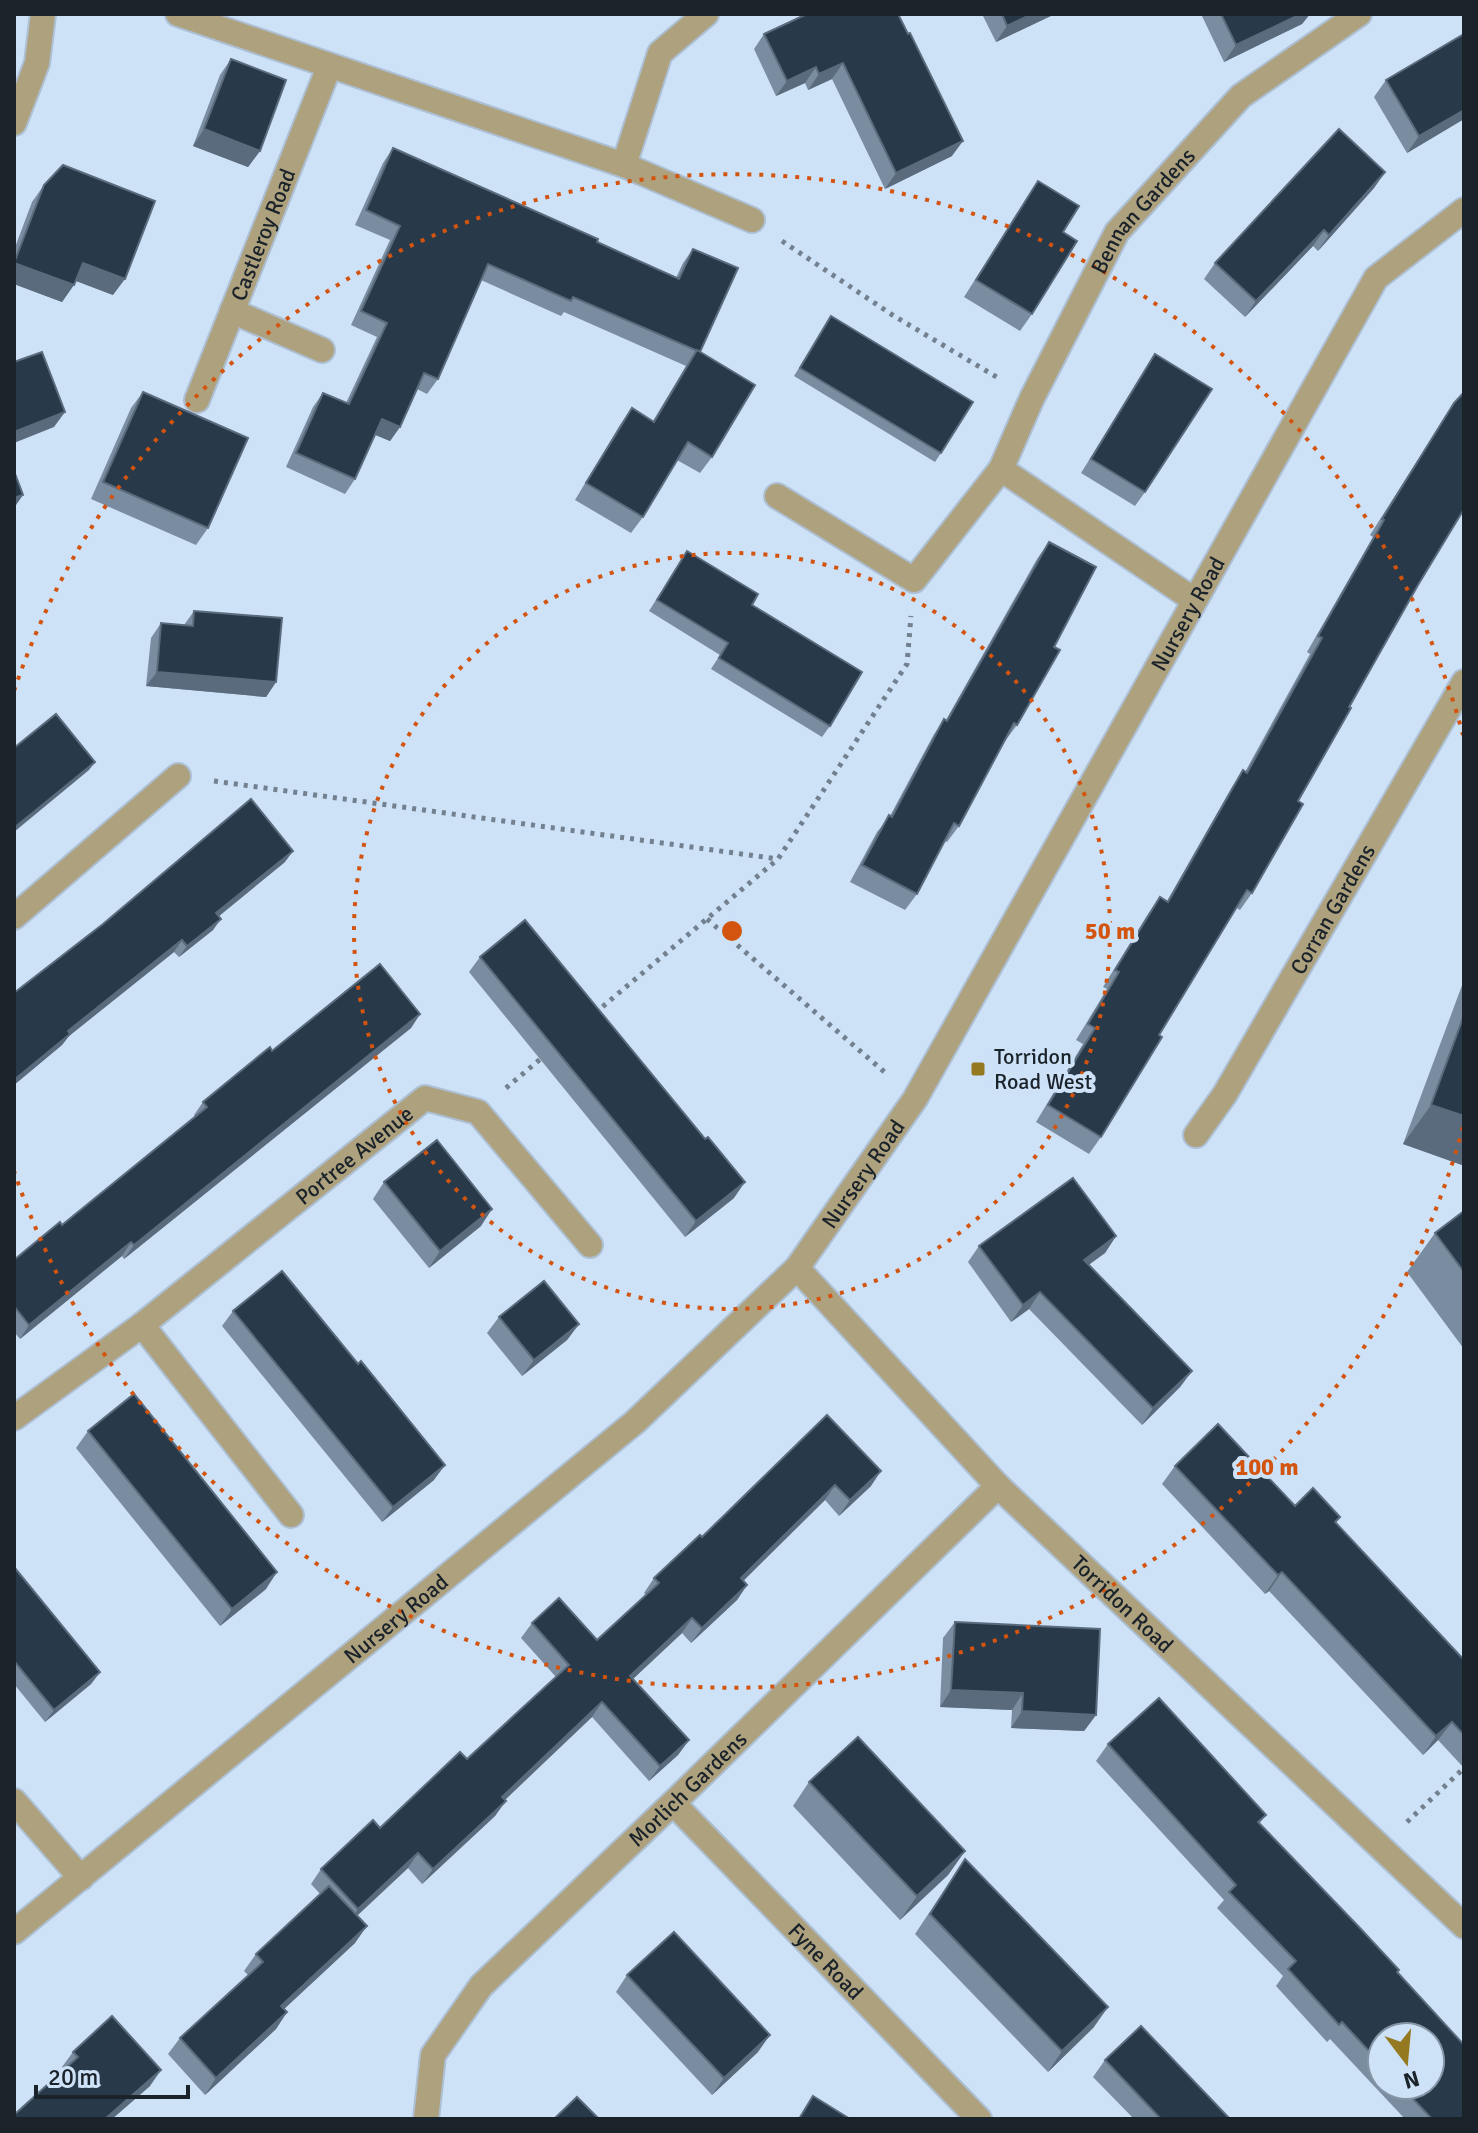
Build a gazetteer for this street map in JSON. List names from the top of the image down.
{
  "streets": {
    "street": [
      "Bennan Gardens",
      "Castleroy Road",
      "Nursery Road",
      "Corran Gardens",
      "Portree Avenue",
      "Torridon Road",
      "Morlich Gardens",
      "Fyne Road"
    ]
  },
  "crossings": [
    ["Nursery Road", "Torridon Road"],
    ["Torridon Road", "Morlich Gardens"],
    ["Morlich Gardens", "Fyne Road"]
  ],
  "places": {
    "transit": ["Torridon Road West"]
  },
  "scale_bar": "20 m",
  "north": "bottom",
  "rings": ["50 m", "100 m"]
}
